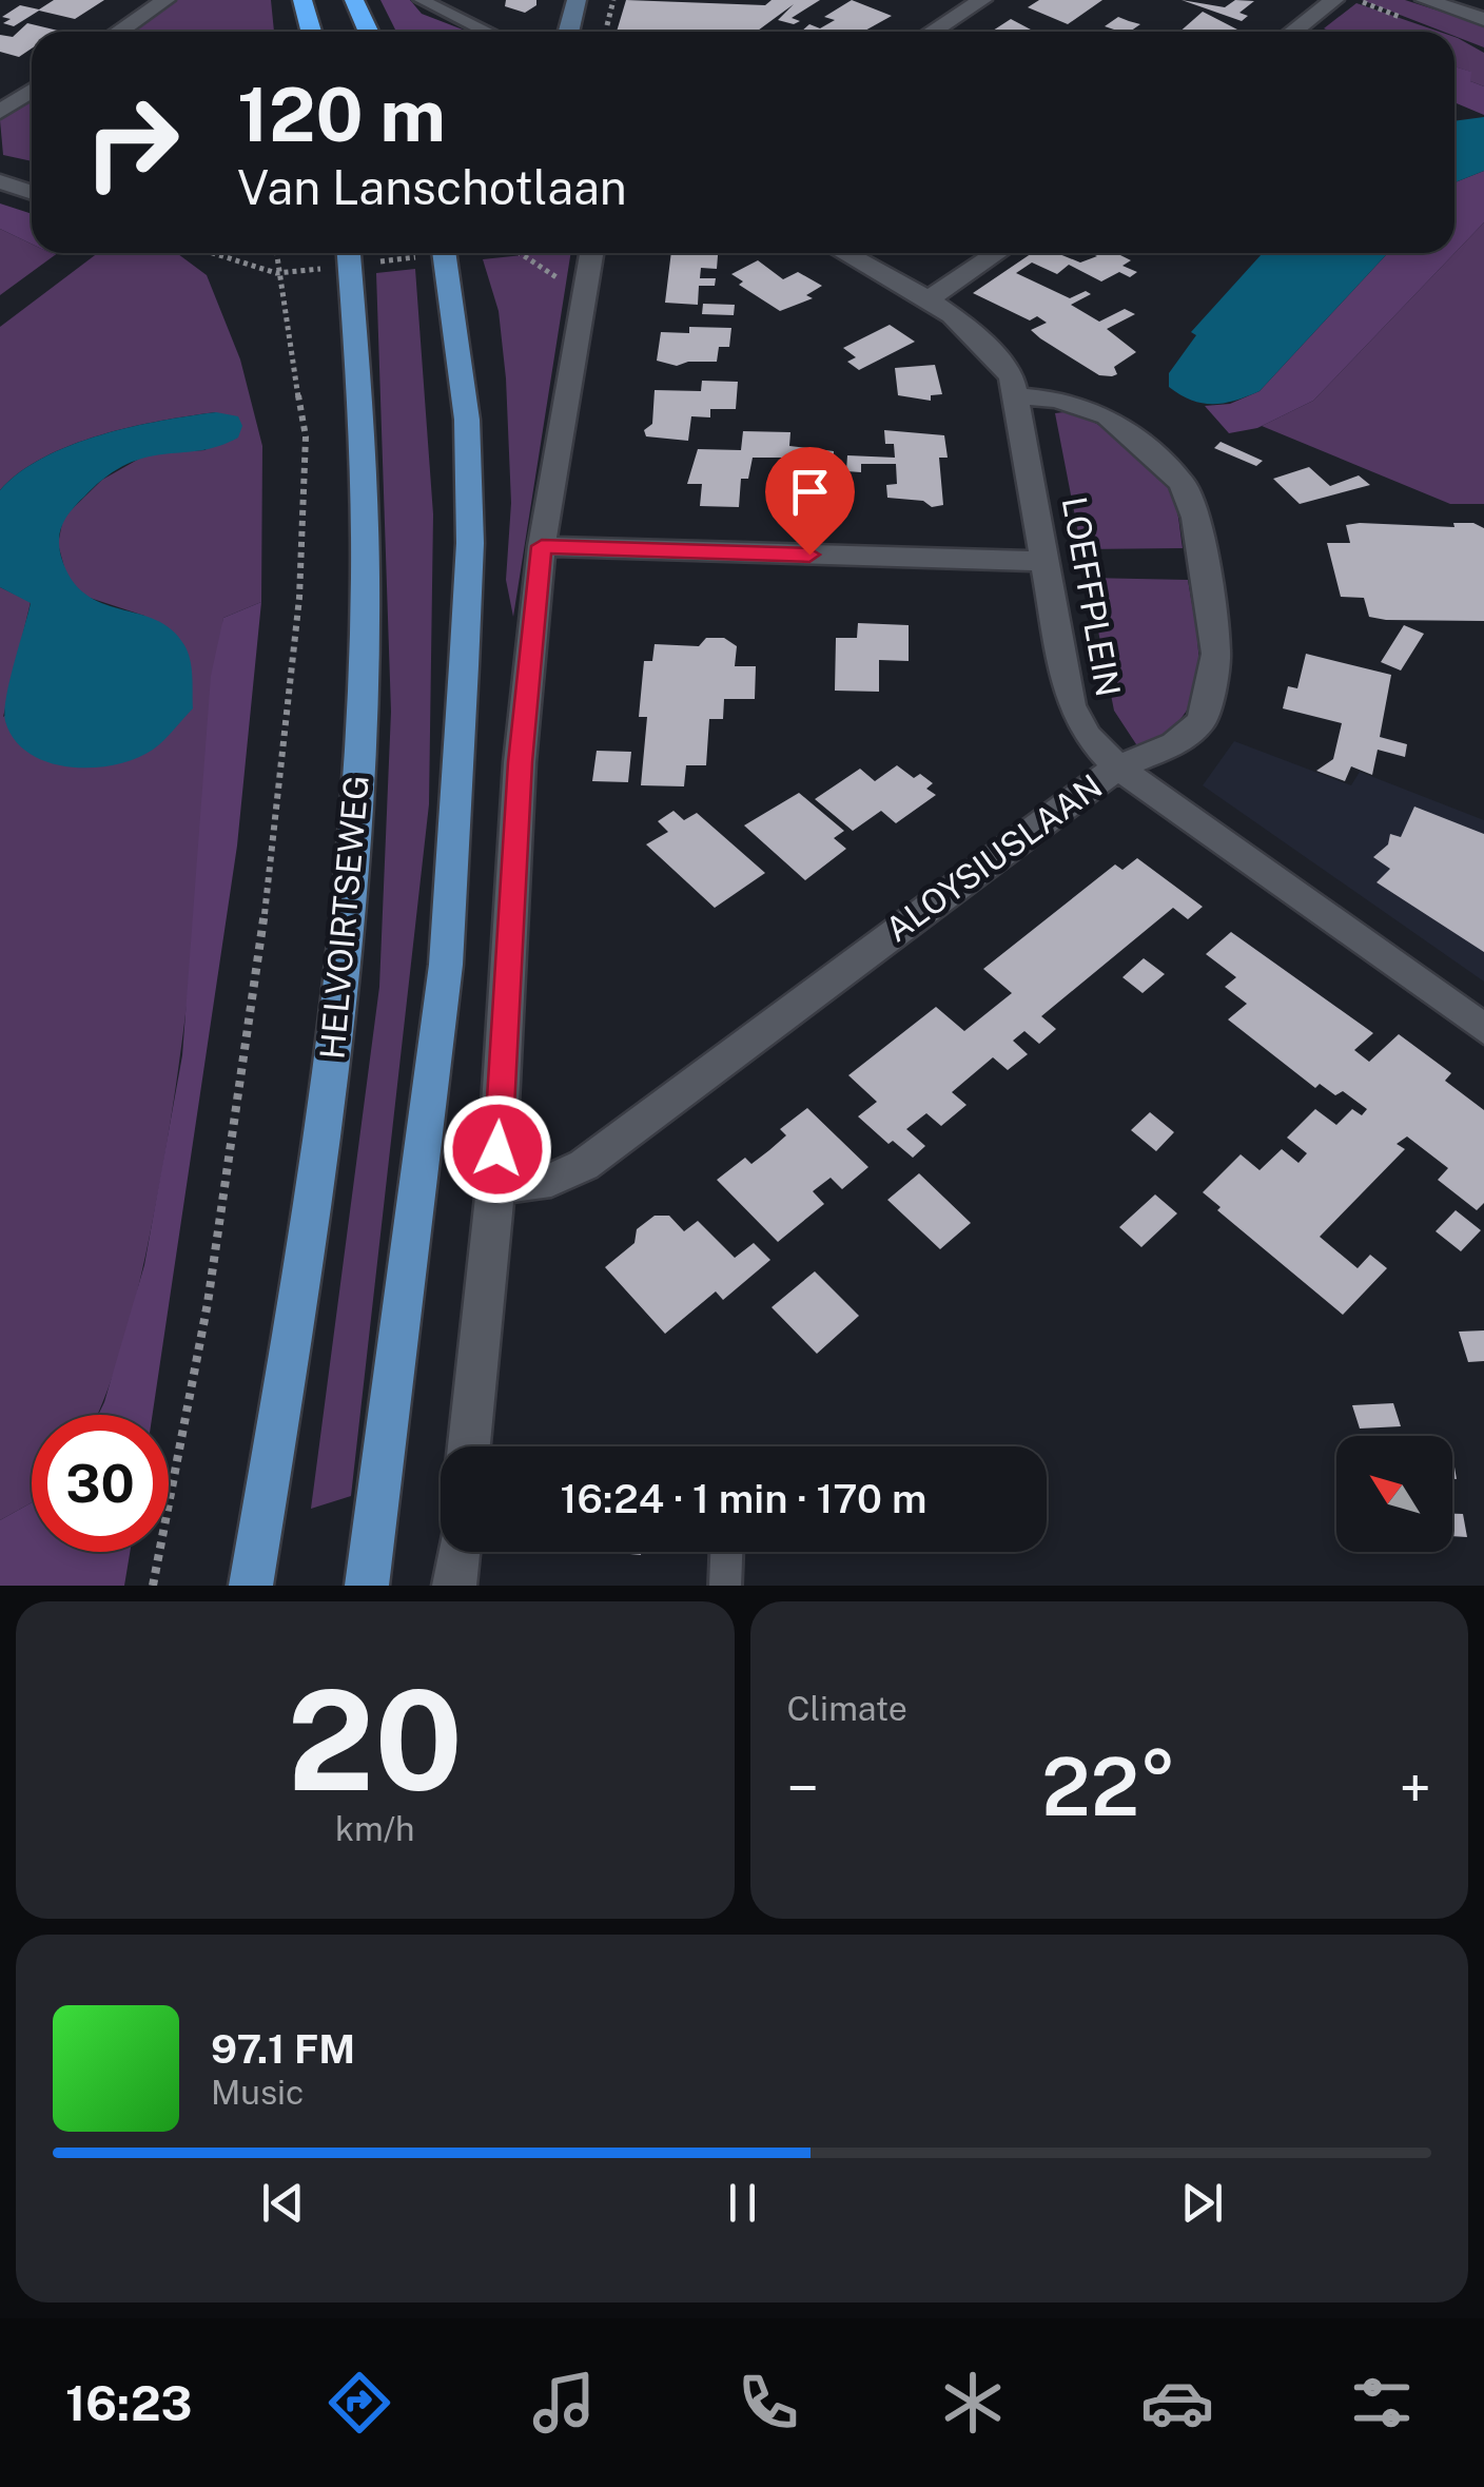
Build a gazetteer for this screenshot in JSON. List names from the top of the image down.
{
  "streets": {
    "main road": ["HELVOIRTSEWEG"],
    "street": ["LOEFFPLEIN", "ALOYSIUSLAAN"]
  },
  "crossings": [
    ["LOEFFPLEIN", "ALOYSIUSLAAN"]
  ],
  "north": "top left",
  "page": {
    "turn": ["120 m", "Van Lanschotlaan"],
    "limit": "30",
    "trip": "16:24 · 1 min · 170 m",
    "tile": [
      ["20", "km/h"],
      "Climate"
    ],
    "heat": ["−", "22°", "+"],
    "song": ["97.1 FM", "Music"],
    "tabs": "16:23"
  }
}
